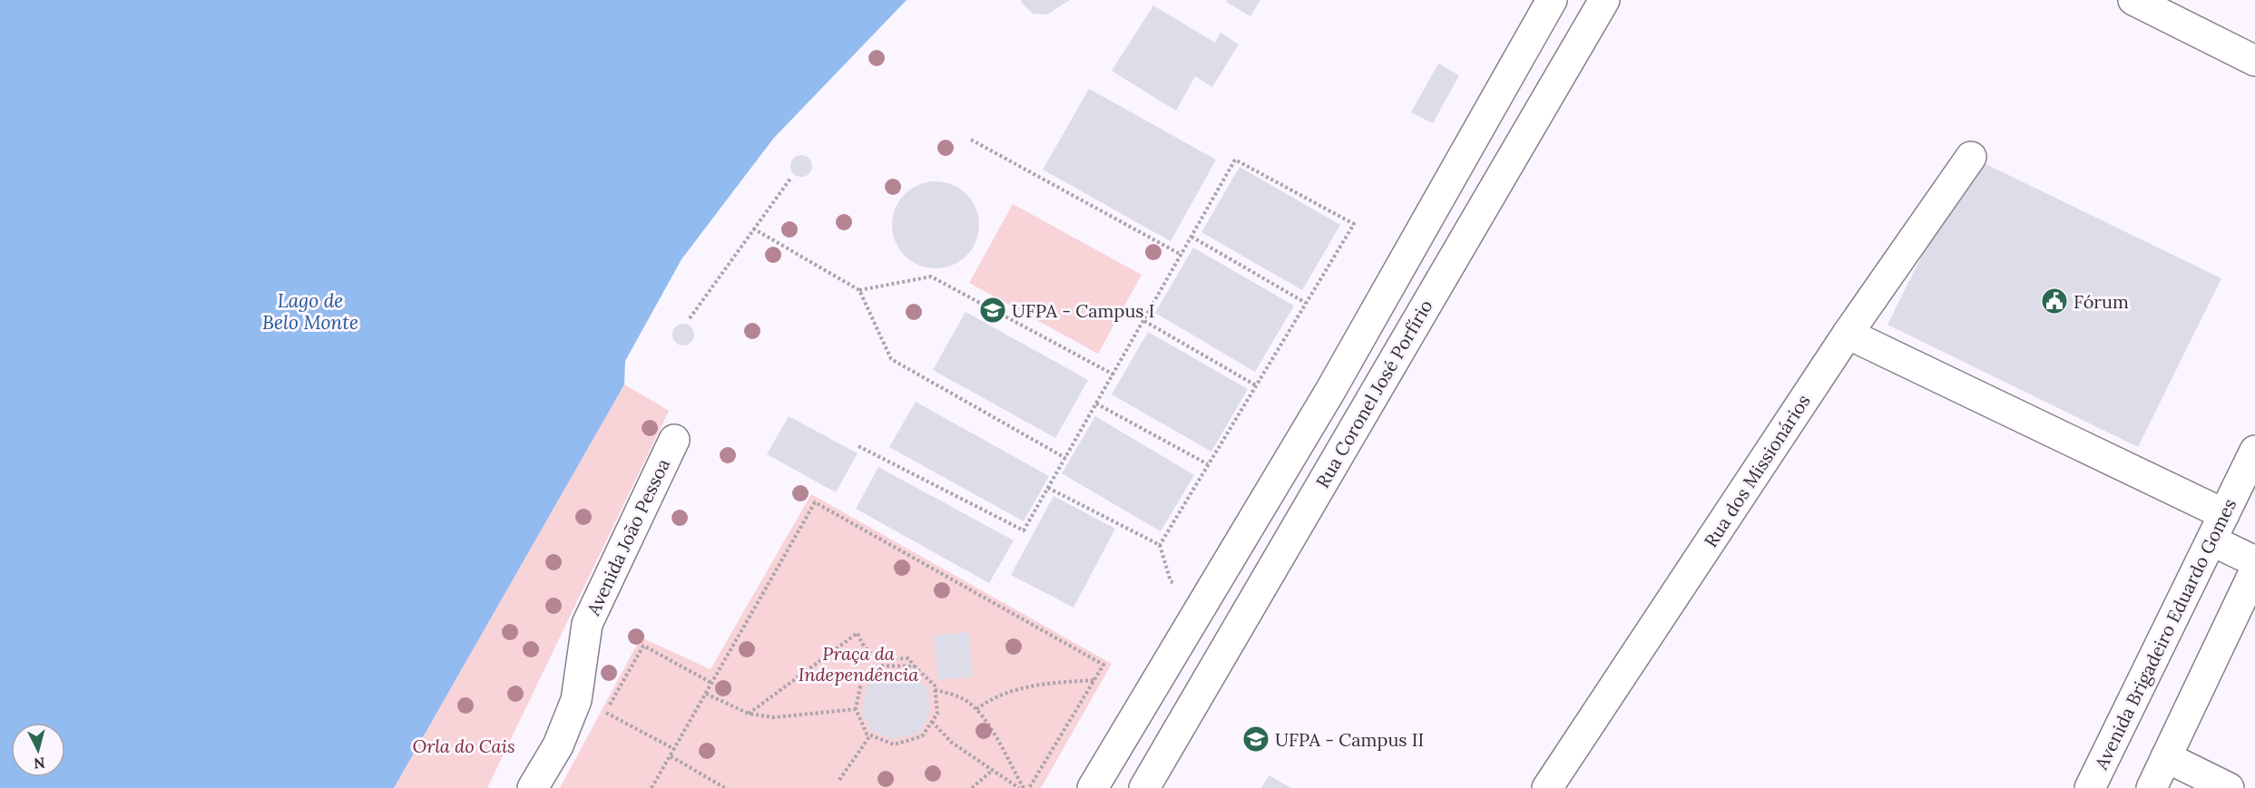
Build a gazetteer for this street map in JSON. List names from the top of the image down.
{
  "streets": {
    "street": [
      "Rua Coronel José Porfírio",
      "Rua dos Missionários",
      "Avenida João Pessoa",
      "Avenida Brigadeiro Eduardo Gomes"
    ]
  },
  "water": ["Lago de Belo Monte"],
  "parks": ["Praça da Independência", "Orla do Cais"],
  "places": {
    "public building": ["Fórum"],
    "school or university": ["UFPA - Campus I", "UFPA - Campus II"]
  },
  "north": "bottom"
}
